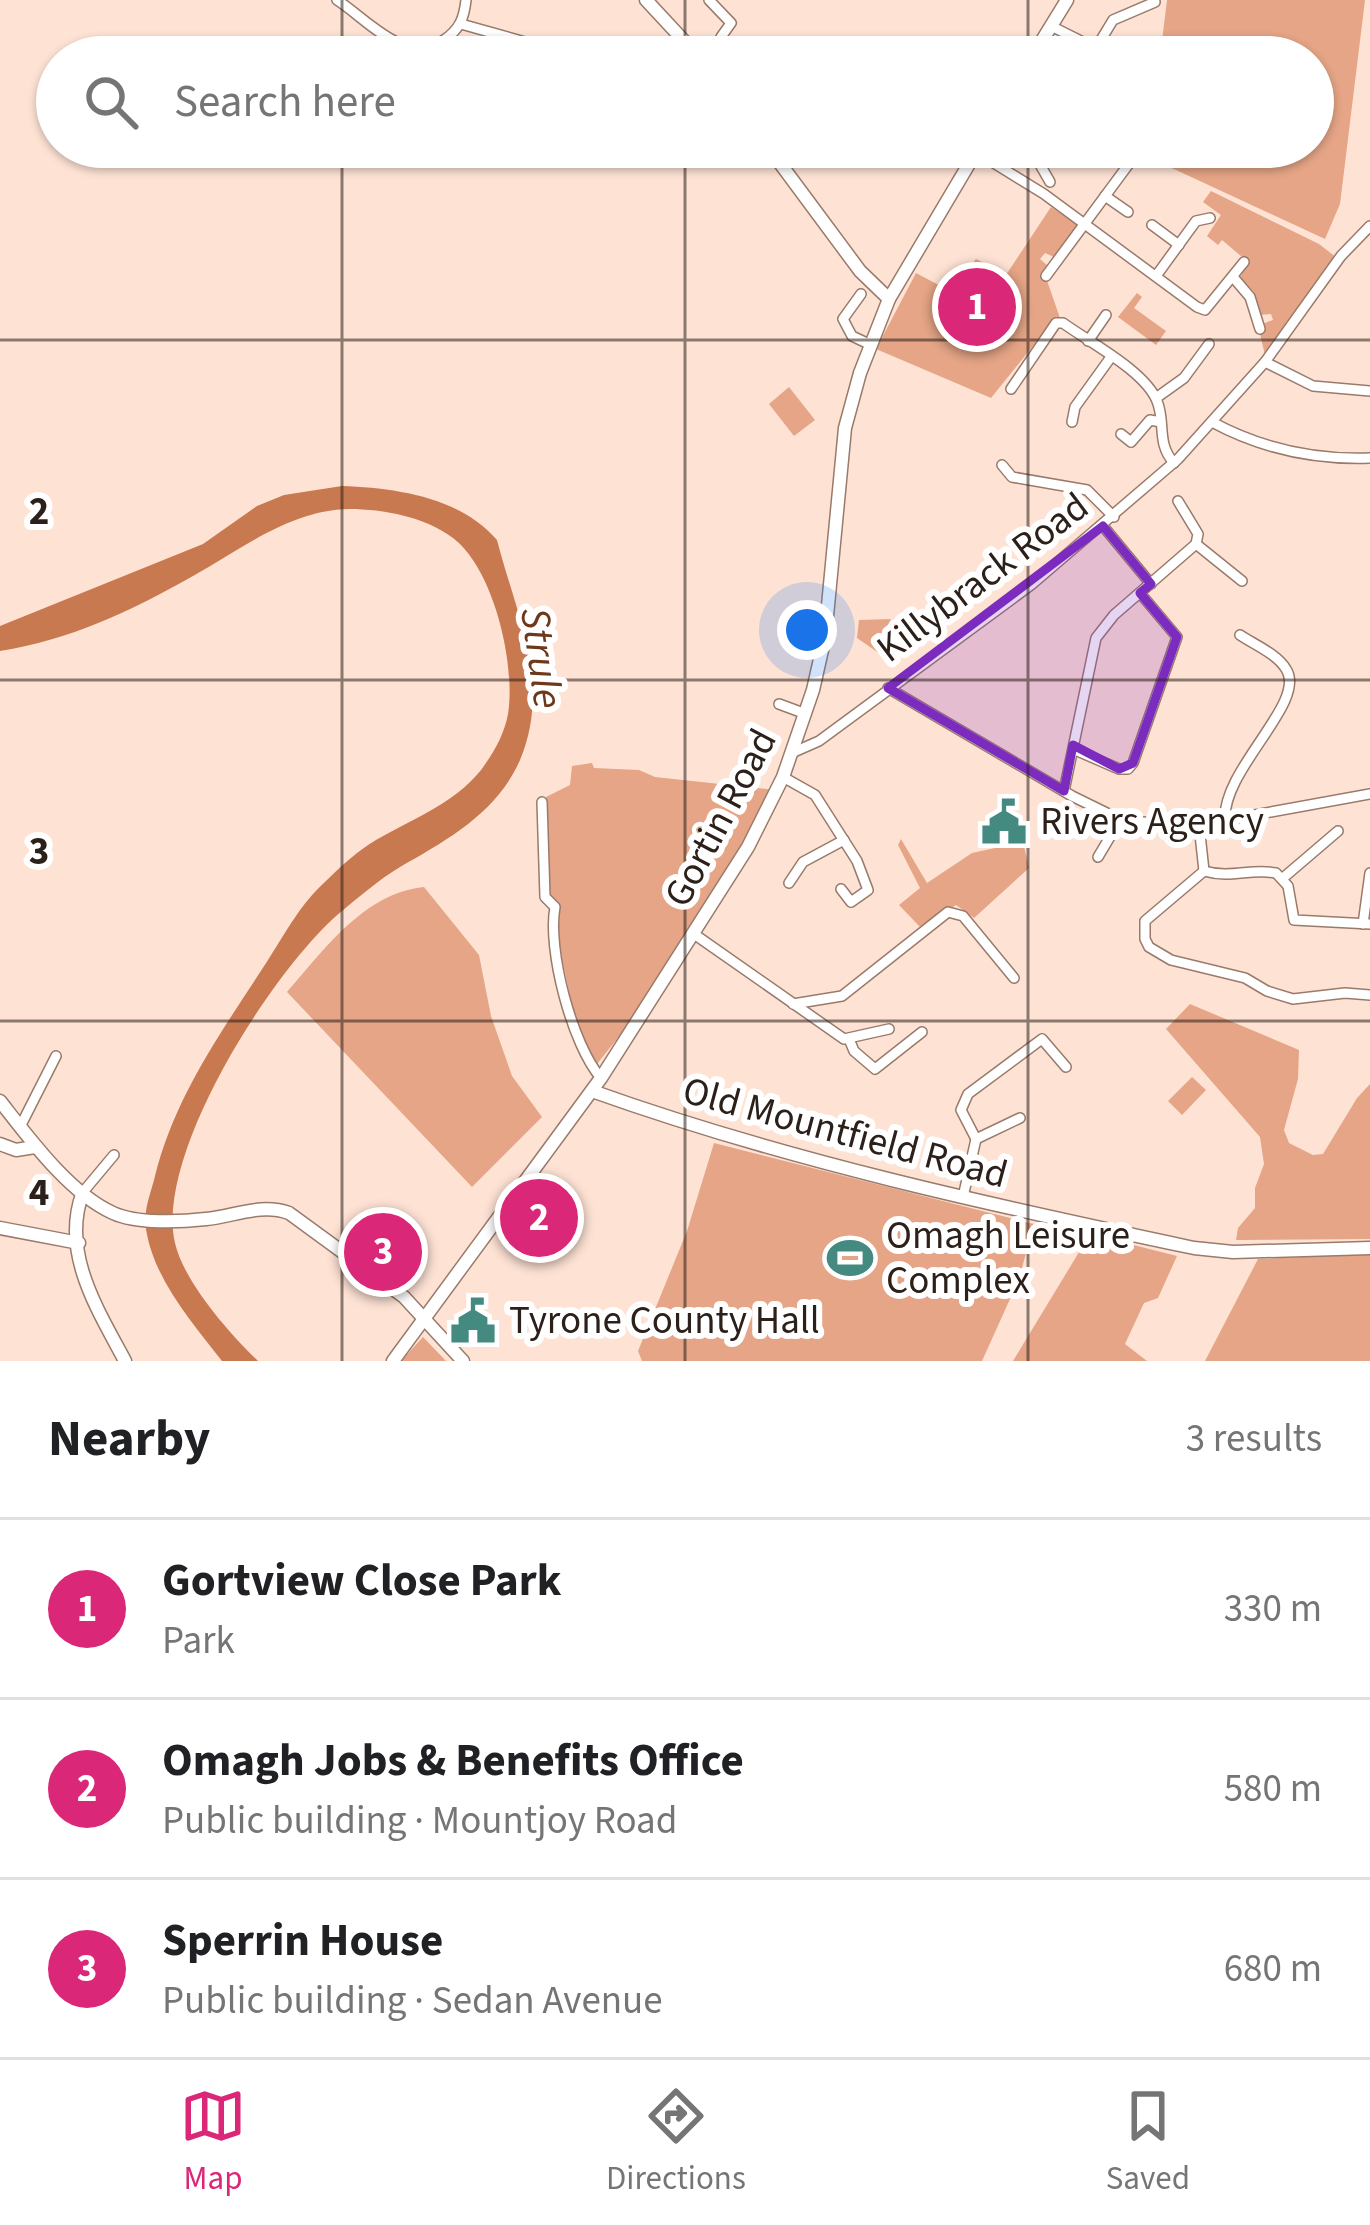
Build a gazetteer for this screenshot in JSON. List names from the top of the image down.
{
  "streets": {
    "main road": ["Gortin Road", "Old Mountfield Road"],
    "street": ["Killybrack Road"]
  },
  "crossings": [
    ["Killybrack Road", "Gortin Road"],
    ["Gortin Road", "Old Mountfield Road"]
  ],
  "water": ["Strule"],
  "places": {
    "public building": ["Rivers Agency", "Tyrone County Hall"],
    "sports": ["Omagh Leisure Complex"]
  },
  "page": {
    "search": "Search here",
    "pins": ["1", "2", "3"],
    "heading": ["Nearby", "3 results"],
    "list": [
      {
        "mark": "1",
        "name": "Gortview Close Park",
        "note": "Park",
        "value": "330 m"
      },
      {
        "mark": "2",
        "name": "Omagh Jobs & Benefits Office",
        "note": "Public building · Mountjoy Road",
        "value": "580 m"
      },
      {
        "mark": "3",
        "name": "Sperrin House",
        "note": "Public building · Sedan Avenue",
        "value": "680 m"
      }
    ],
    "nav": ["Map", "Directions", "Saved"]
  },
  "grid": {
    "rows": ["2", "3", "4"]
  }
}
